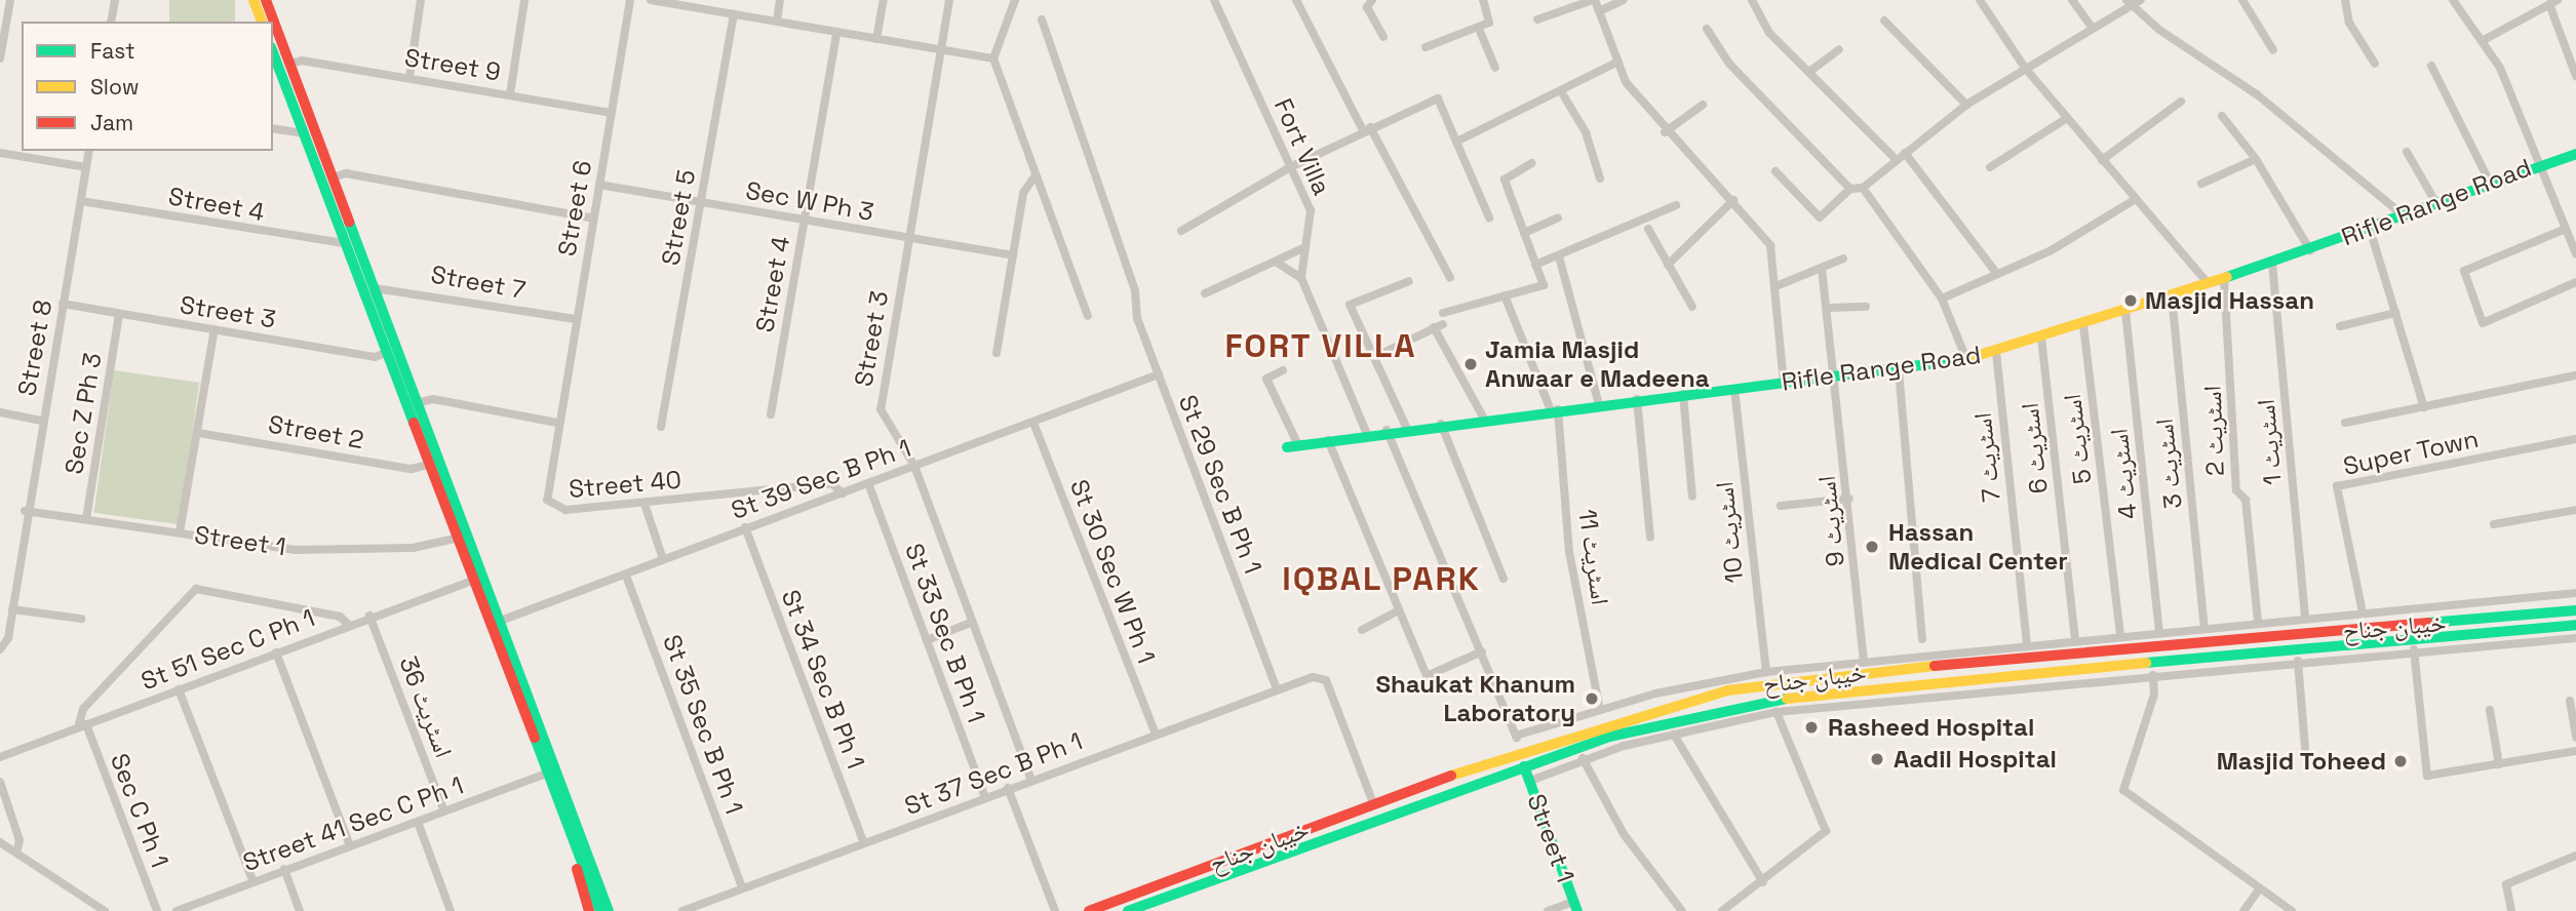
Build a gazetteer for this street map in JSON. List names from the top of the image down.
{
  "streets": {
    "main road": ["Rifle Range Road", "Street 1", "خیبان جناح"],
    "street": [
      "Street 9",
      "Fort Villa",
      "Sec W Ph 3",
      "Street 4",
      "Street 6",
      "Street 5",
      "Street 7",
      "Street 3",
      "Street 8",
      "Sec Z Ph 3",
      "اسٹریٹ 2",
      "Street 2",
      "اسٹریٹ 5",
      "اسٹریٹ 1",
      "اسٹریٹ 6",
      "Super Town",
      "اسٹریٹ 7",
      "اسٹریٹ 3",
      "اسٹریٹ 4",
      "St 39 Sec B Ph 1",
      "Street 40",
      "St 29 Sec B Ph 1",
      "اسٹریٹ 9",
      "اسٹریٹ 10",
      "اسٹریٹ 11",
      "St 30 Sec W Ph 1",
      "St 33 Sec B Ph 1",
      "St 51 Sec C Ph 1",
      "St 34 Sec B Ph 1",
      "اسٹریٹ 36",
      "St 35 Sec B Ph 1",
      "St 37 Sec B Ph 1",
      "Sec C Ph 1",
      "Street 41 Sec C Ph 1"
    ]
  },
  "crossings": [
    ["Street 9", "Street 6"],
    ["Sec W Ph 3", "Street 4"],
    ["Sec W Ph 3", "Street 6"],
    ["Sec W Ph 3", "Street 5"],
    ["Sec W Ph 3", "Street 3"],
    ["Rifle Range Road", "اسٹریٹ 2"],
    ["Rifle Range Road", "اسٹریٹ 5"],
    ["Rifle Range Road", "اسٹریٹ 1"],
    ["Rifle Range Road", "اسٹریٹ 6"],
    ["Rifle Range Road", "اسٹریٹ 7"],
    ["Rifle Range Road", "اسٹریٹ 3"],
    ["Rifle Range Road", "اسٹریٹ 4"],
    ["Rifle Range Road", "اسٹریٹ 9"],
    ["Rifle Range Road", "اسٹریٹ 10"],
    ["Rifle Range Road", "اسٹریٹ 11"],
    ["Street 4", "Street 8"],
    ["Street 6", "Street 7"],
    ["Street 6", "Street 40"],
    ["Street 3", "Street 8"],
    ["Street 3", "Sec Z Ph 3"],
    ["Street 3", "St 39 Sec B Ph 1"],
    ["Street 3", "St 37 Sec B Ph 1"],
    ["Street 8", "Street 1"],
    ["Sec Z Ph 3", "Street 1"],
    ["St 39 Sec B Ph 1", "Street 40"],
    ["St 39 Sec B Ph 1", "St 29 Sec B Ph 1"],
    ["St 39 Sec B Ph 1", "St 30 Sec W Ph 1"],
    ["St 39 Sec B Ph 1", "St 33 Sec B Ph 1"],
    ["St 39 Sec B Ph 1", "St 34 Sec B Ph 1"],
    ["St 39 Sec B Ph 1", "St 35 Sec B Ph 1"],
    ["St 29 Sec B Ph 1", "St 37 Sec B Ph 1"],
    ["Street 1", "خیبان جناح"],
    ["St 30 Sec W Ph 1", "St 37 Sec B Ph 1"],
    ["خیبان جناح", "St 37 Sec B Ph 1"],
    ["St 33 Sec B Ph 1", "St 37 Sec B Ph 1"],
    ["St 51 Sec C Ph 1", "اسٹریٹ 36"],
    ["St 51 Sec C Ph 1", "Sec C Ph 1"],
    ["St 34 Sec B Ph 1", "St 37 Sec B Ph 1"],
    ["اسٹریٹ 36", "Street 41 Sec C Ph 1"],
    ["St 35 Sec B Ph 1", "St 37 Sec B Ph 1"]
  ],
  "districts": ["FORT VILLA", "IQBAL PARK"],
  "places": [
    "Masjid Hassan",
    "Jamia Masjid Anwaar e Madeena",
    "Hassan Medical Center",
    "Shaukat Khanum Laboratory",
    "Rasheed Hospital",
    "Aadil Hospital",
    "Masjid Toheed"
  ],
  "legend": ["Fast", "Slow", "Jam"]
}
